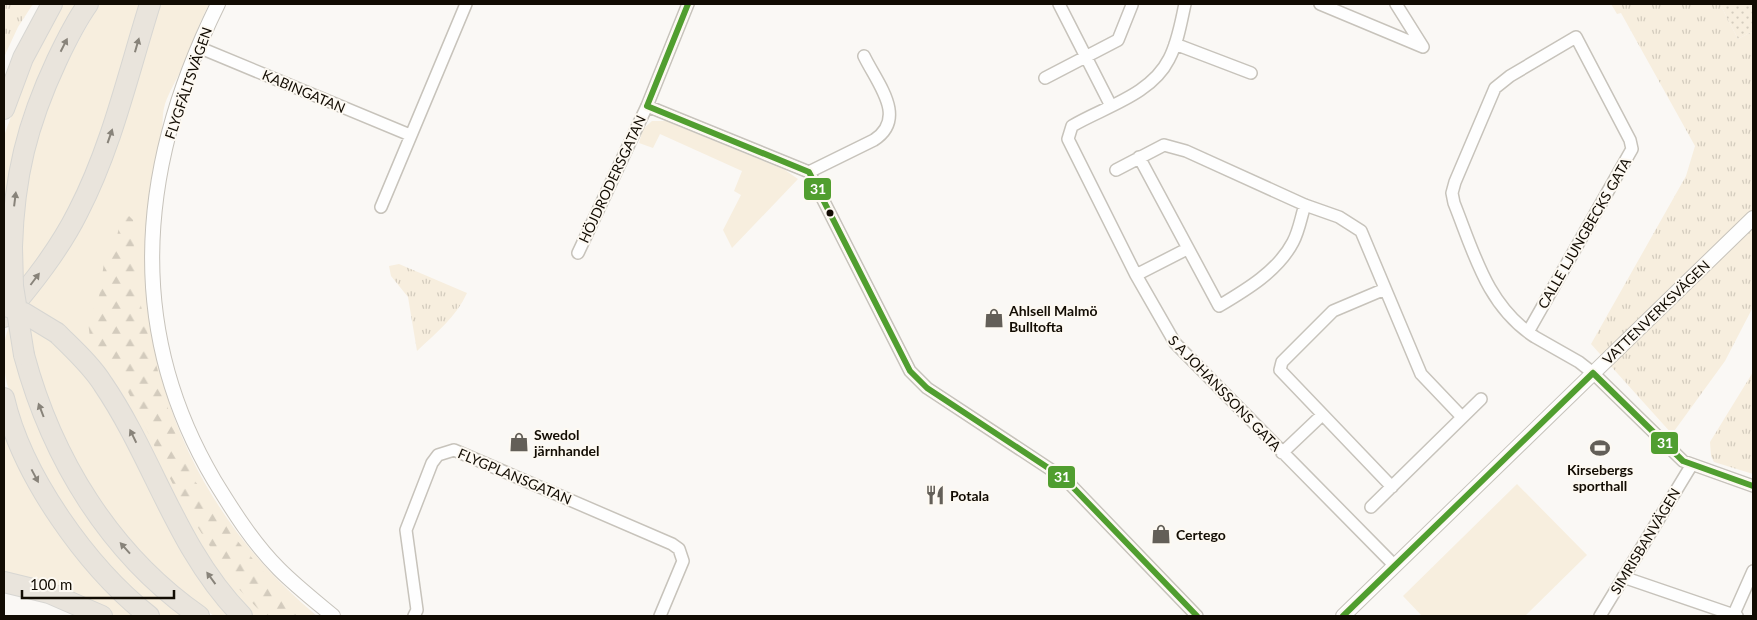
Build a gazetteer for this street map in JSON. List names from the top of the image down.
{
  "streets": {
    "street": [
      "FLYGFÄLTSVÄGEN",
      "KABINGATAN",
      "HÖJDRODERSGATAN",
      "CALLE LJUNGBECKS GATA",
      "VATTENVERKSVÄGEN",
      "S A JOHANSSONS GATA",
      "FLYGPLANSGATAN",
      "SIMRISBANVÄGEN"
    ]
  },
  "crossings": [
    ["FLYGFÄLTSVÄGEN", "KABINGATAN"],
    ["CALLE LJUNGBECKS GATA", "VATTENVERKSVÄGEN"],
    ["CALLE LJUNGBECKS GATA", "SIMRISBANVÄGEN"],
    ["VATTENVERKSVÄGEN", "S A JOHANSSONS GATA"]
  ],
  "places": {
    "shop": ["Ahlsell Malmö Bulltofta", "Swedol järnhandel", "Certego"],
    "sports": ["Kirsebergs sporthall"],
    "restaurant": ["Potala"]
  },
  "lines": ["transit line 31"],
  "scale_bar": "100 m"
}
